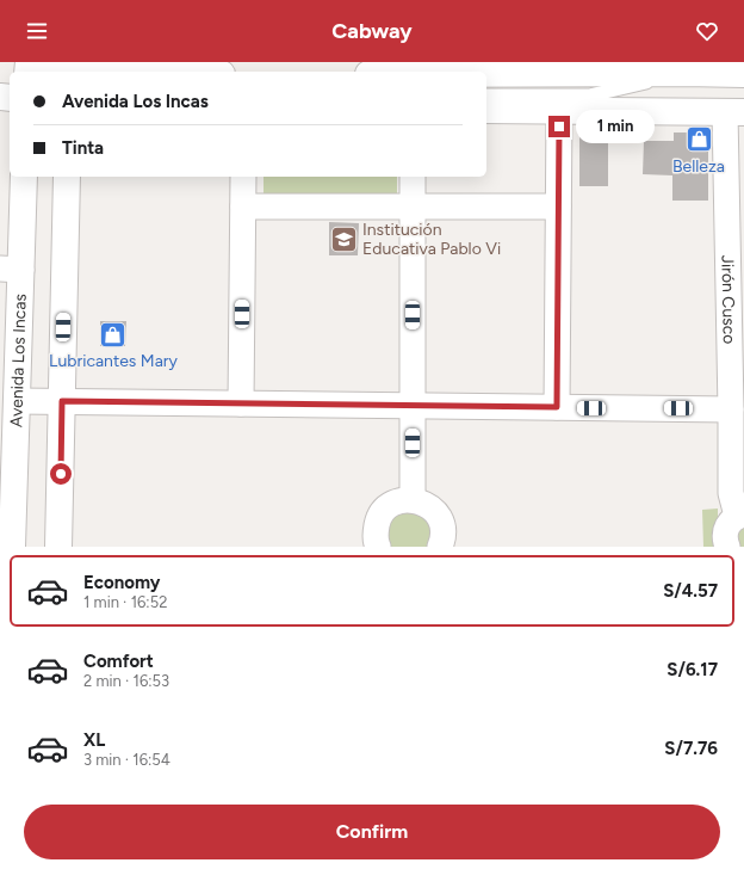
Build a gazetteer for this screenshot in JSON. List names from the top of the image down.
{
  "streets": {
    "main road": ["Avenida Los Incas"],
    "street": ["Jirón Cusco"]
  },
  "places": {
    "shop": ["Belleza", "Lubricantes Mary"],
    "school or university": ["Institución Educativa Pablo Vi"]
  },
  "page": {
    "header": "Cabway",
    "banner": ["Avenida Los Incas", "Tinta"],
    "bubble": "1 min",
    "list": [
      {
        "name": "Economy",
        "note": "1 min · 16:52",
        "value": "S/4.57"
      },
      {
        "name": "Comfort",
        "note": "2 min · 16:53",
        "value": "S/6.17"
      },
      {
        "name": "XL",
        "note": "3 min · 16:54",
        "value": "S/7.76"
      }
    ],
    "buttons": "Confirm"
  }
}
